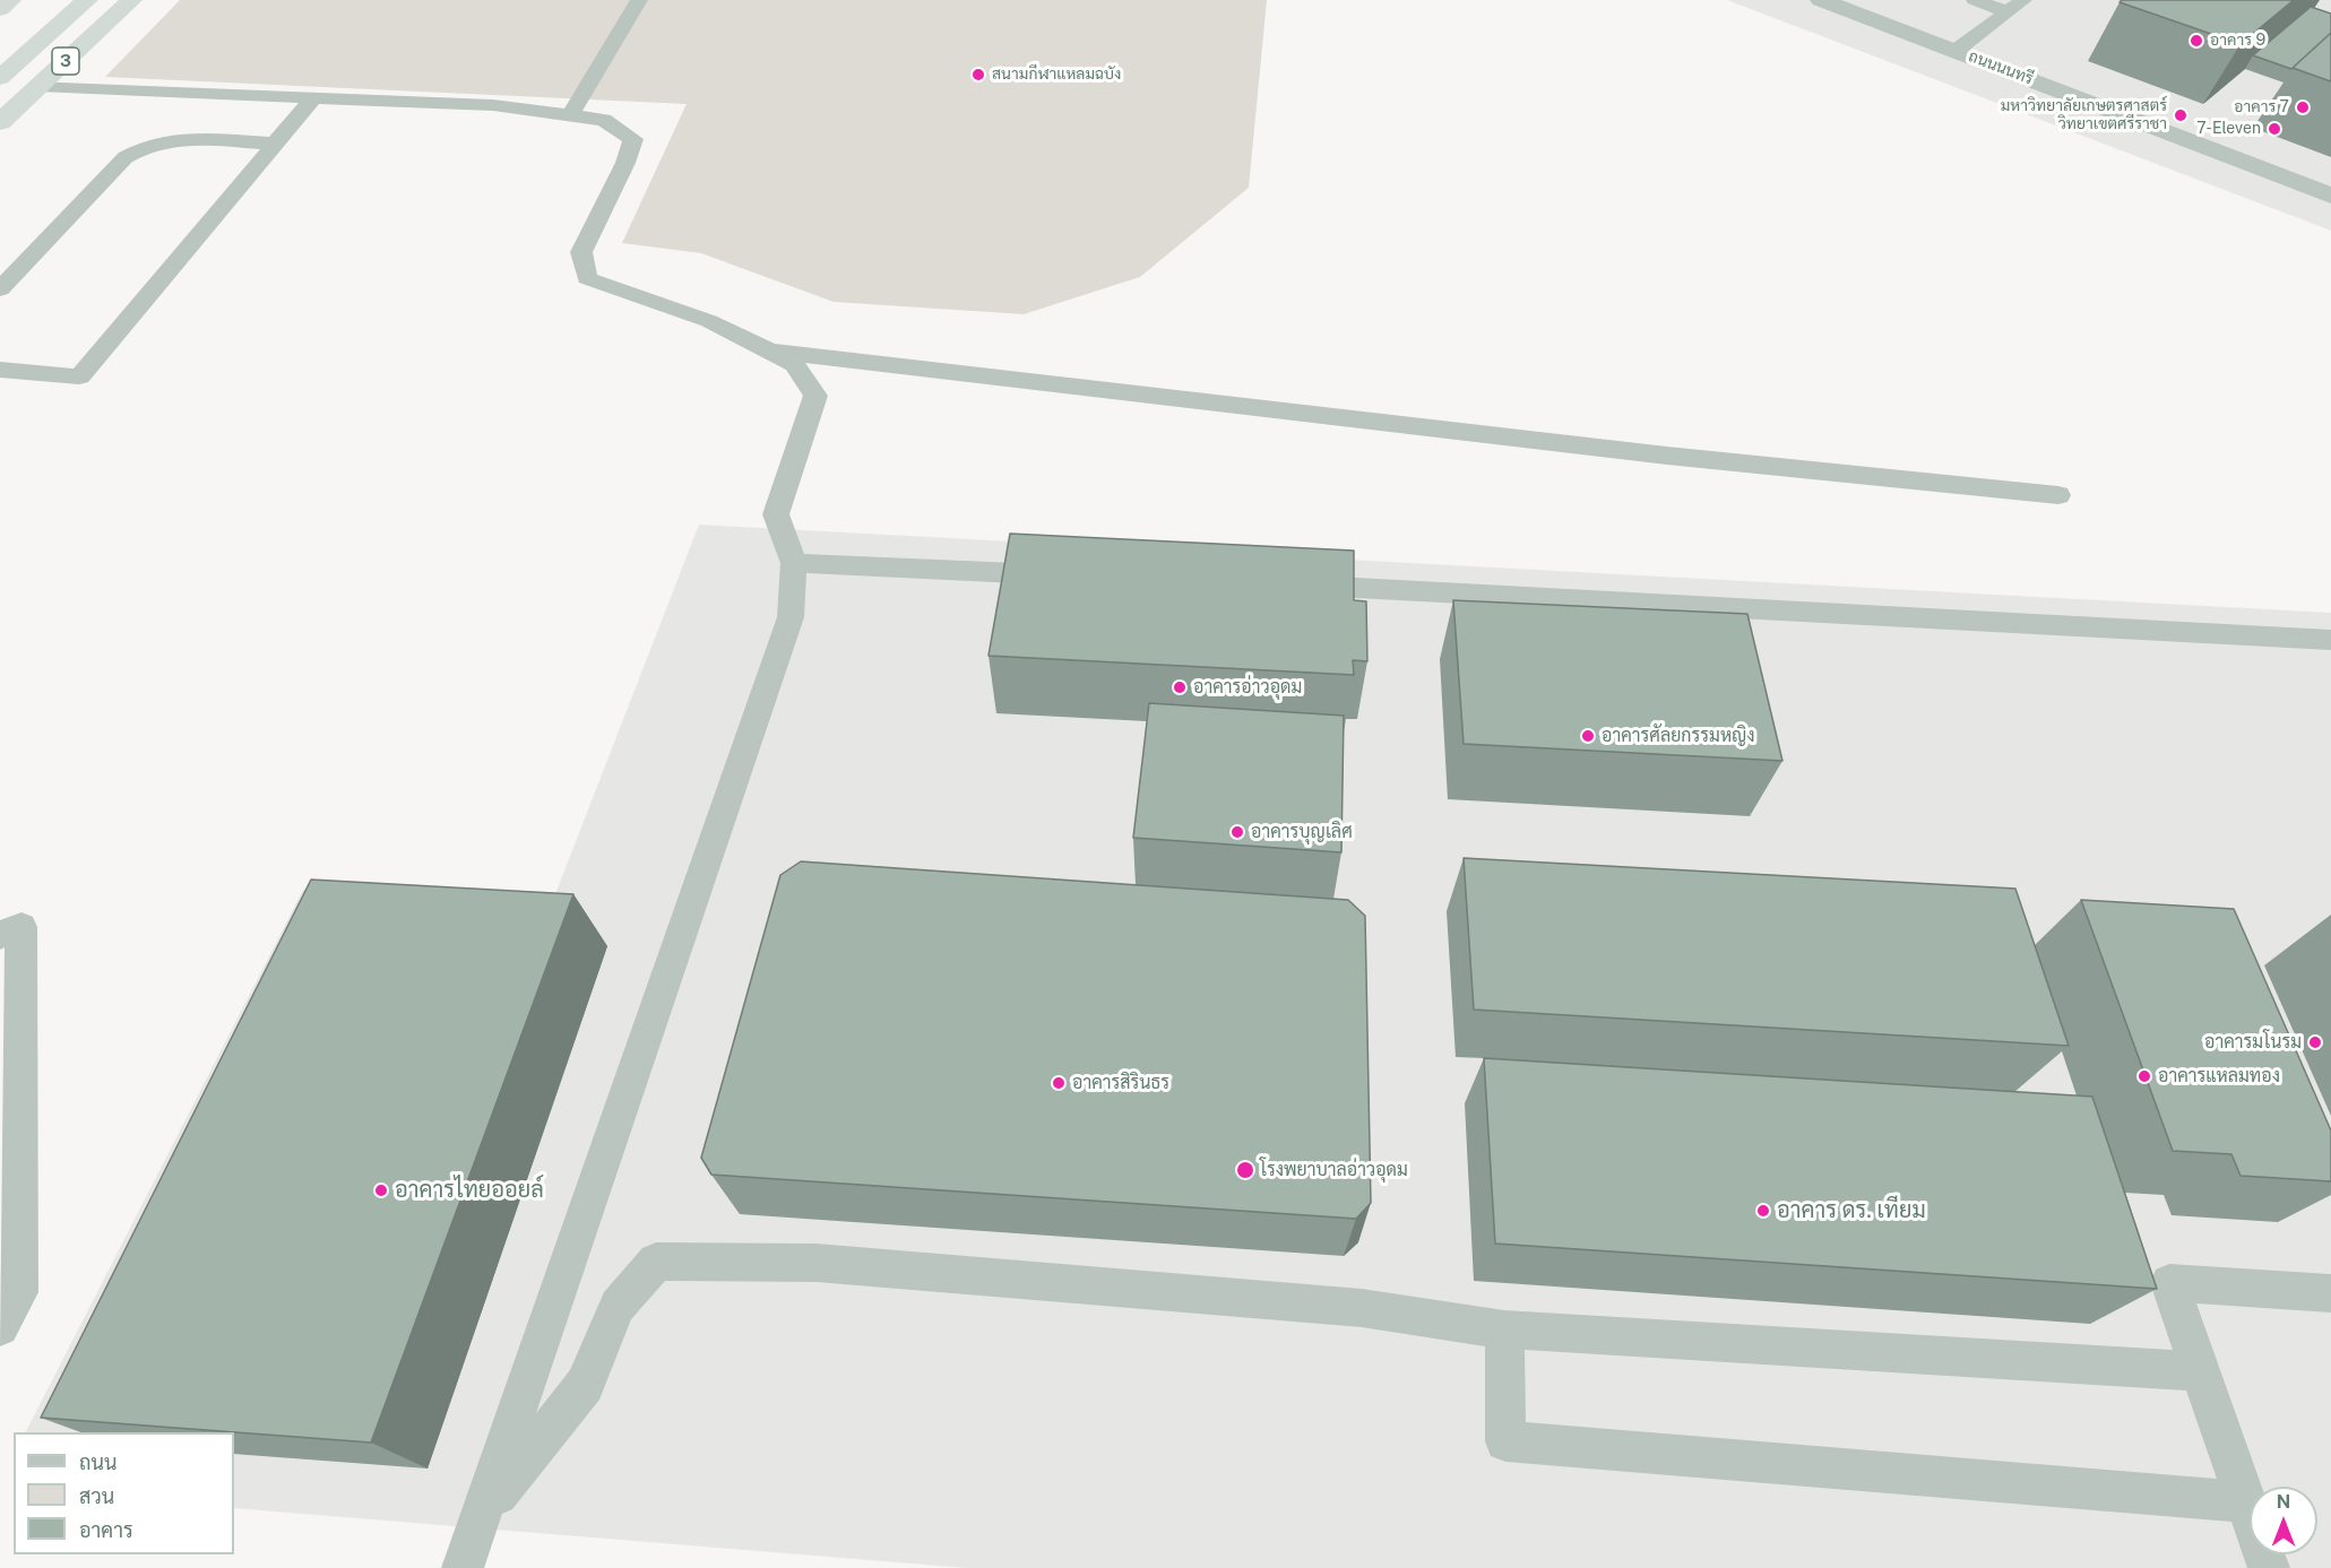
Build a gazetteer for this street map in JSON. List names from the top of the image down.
{
  "streets": {
    "highway": ["3"],
    "street": ["ถนนนนทรี"]
  },
  "places": [
    "อาคาร 9",
    "สนามกีฬาแหลมฉบัง",
    "อาคาร 7",
    "มหาวิทยาลัยเกษตรศาสตร์ วิทยาเขตศรีราชา",
    "7-Eleven",
    "อาคารอ่าวอุดม",
    "อาคารศัลยกรรมหญิง",
    "อาคารบุญเลิศ",
    "อาคารมโนรม",
    "อาคารแหลมทอง",
    "อาคารสิรินธร",
    "โรงพยาบาลอ่าวอุดม",
    "อาคารไทยออยล์",
    "อาคาร ดร. เทียม"
  ],
  "legend": ["ถนน", "สวน", "อาคาร"],
  "north": "top"
}
